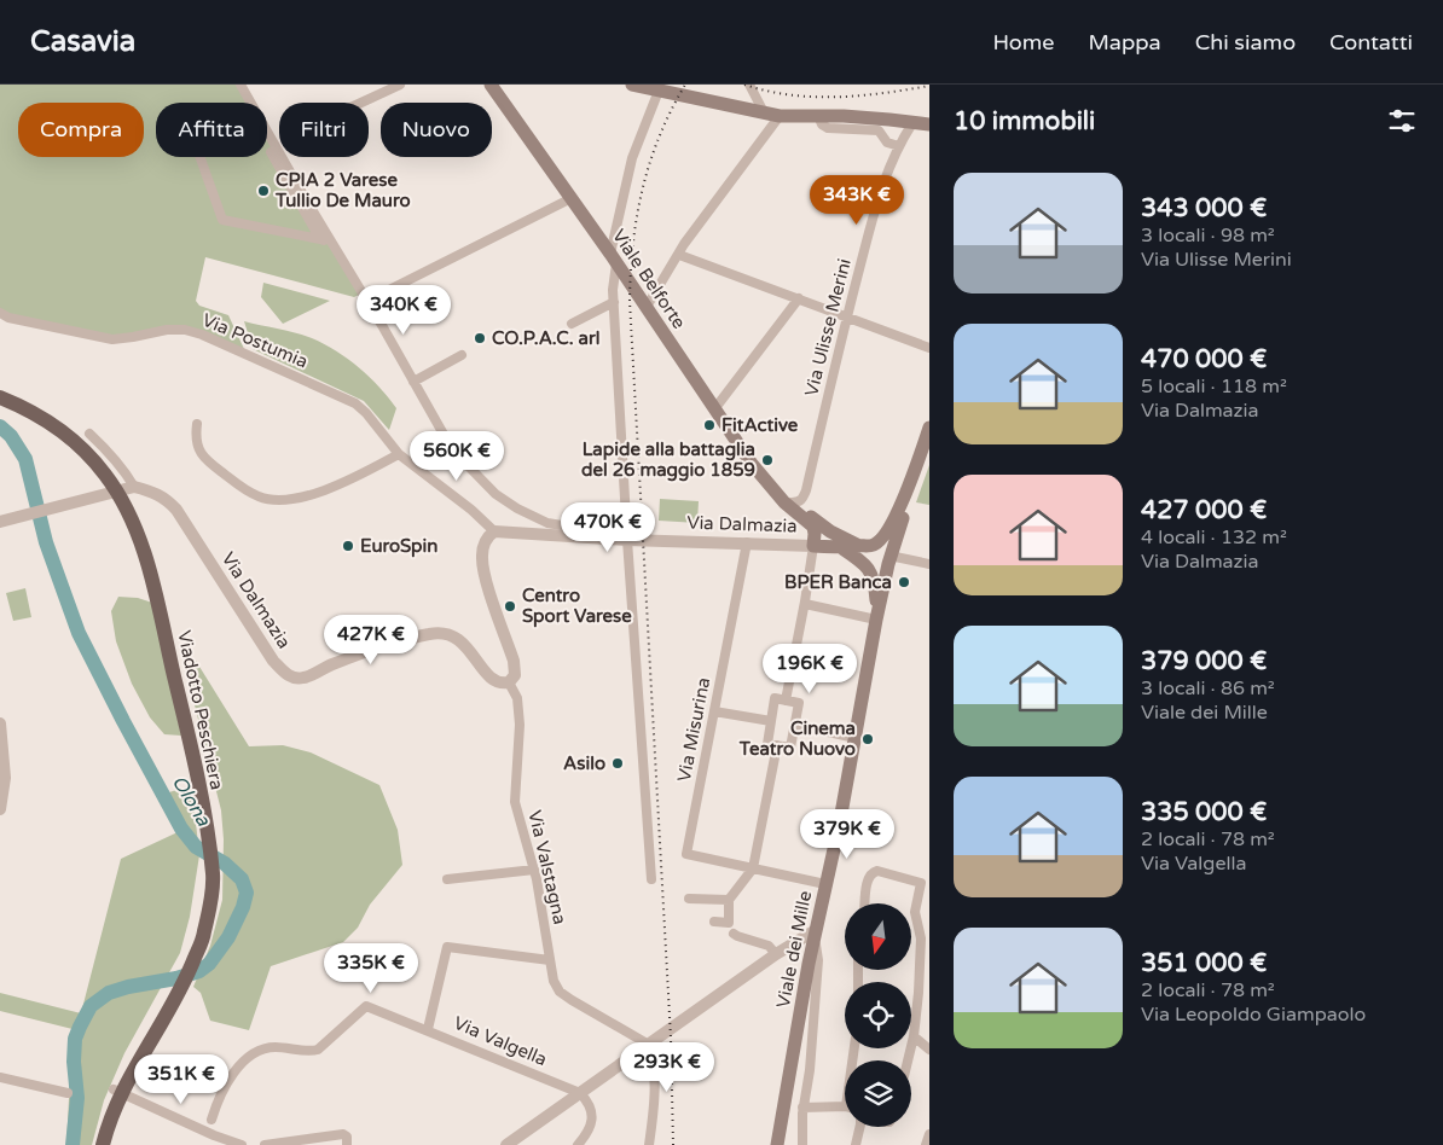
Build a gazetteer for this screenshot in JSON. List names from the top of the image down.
{
  "streets": {
    "main road": ["Viale Belforte", "Viadotto Peschiera", "Viale dei Mille"],
    "street": [
      "Via Ulisse Merini",
      "Via Postumia",
      "Via Dalmazia",
      "Via Misurina",
      "Via Valstagna",
      "Via Valgella"
    ]
  },
  "crossings": [
    ["Viale Belforte", "Via Ulisse Merini"],
    ["Via Postumia", "Via Dalmazia"],
    ["Via Dalmazia", "Via Misurina"],
    ["Via Dalmazia", "Via Valstagna"],
    ["Via Misurina", "Viale dei Mille"]
  ],
  "water": ["Olona"],
  "places": [
    "CPIA 2 Varese Tullio De Mauro",
    "CO.P.A.C. arl",
    "FitActive",
    "Lapide alla battaglia del 26 maggio 1859",
    "EuroSpin",
    "BPER Banca",
    "Centro Sport Varese",
    "Cinema Teatro Nuovo",
    "Asilo"
  ],
  "north": "bottom",
  "page": {
    "header": "Casavia",
    "nav": [
      "Home",
      "Mappa",
      "Chi siamo",
      "Contatti"
    ],
    "heading": "10 immobili",
    "chip": [
      "Compra",
      "Affitta",
      "Filtri",
      "Nuovo"
    ],
    "list": [
      {
        "name": "343 000 €",
        "note": "3 locali · 98 m² · Via Ulisse Merini"
      },
      {
        "name": "470 000 €",
        "note": "5 locali · 118 m² · Via Dalmazia"
      },
      {
        "name": "427 000 €",
        "note": "4 locali · 132 m² · Via Dalmazia"
      },
      {
        "name": "379 000 €",
        "note": "3 locali · 86 m² · Viale dei Mille"
      },
      {
        "name": "335 000 €",
        "note": "2 locali · 78 m² · Via Valgella"
      },
      {
        "name": "351 000 €",
        "note": "2 locali · 78 m² · Via Leopoldo Giampaolo"
      }
    ],
    "price": [
      "343K €",
      "340K €",
      "560K €",
      "470K €",
      "427K €",
      "196K €",
      "379K €",
      "335K €",
      "293K €",
      "351K €"
    ]
  }
}
